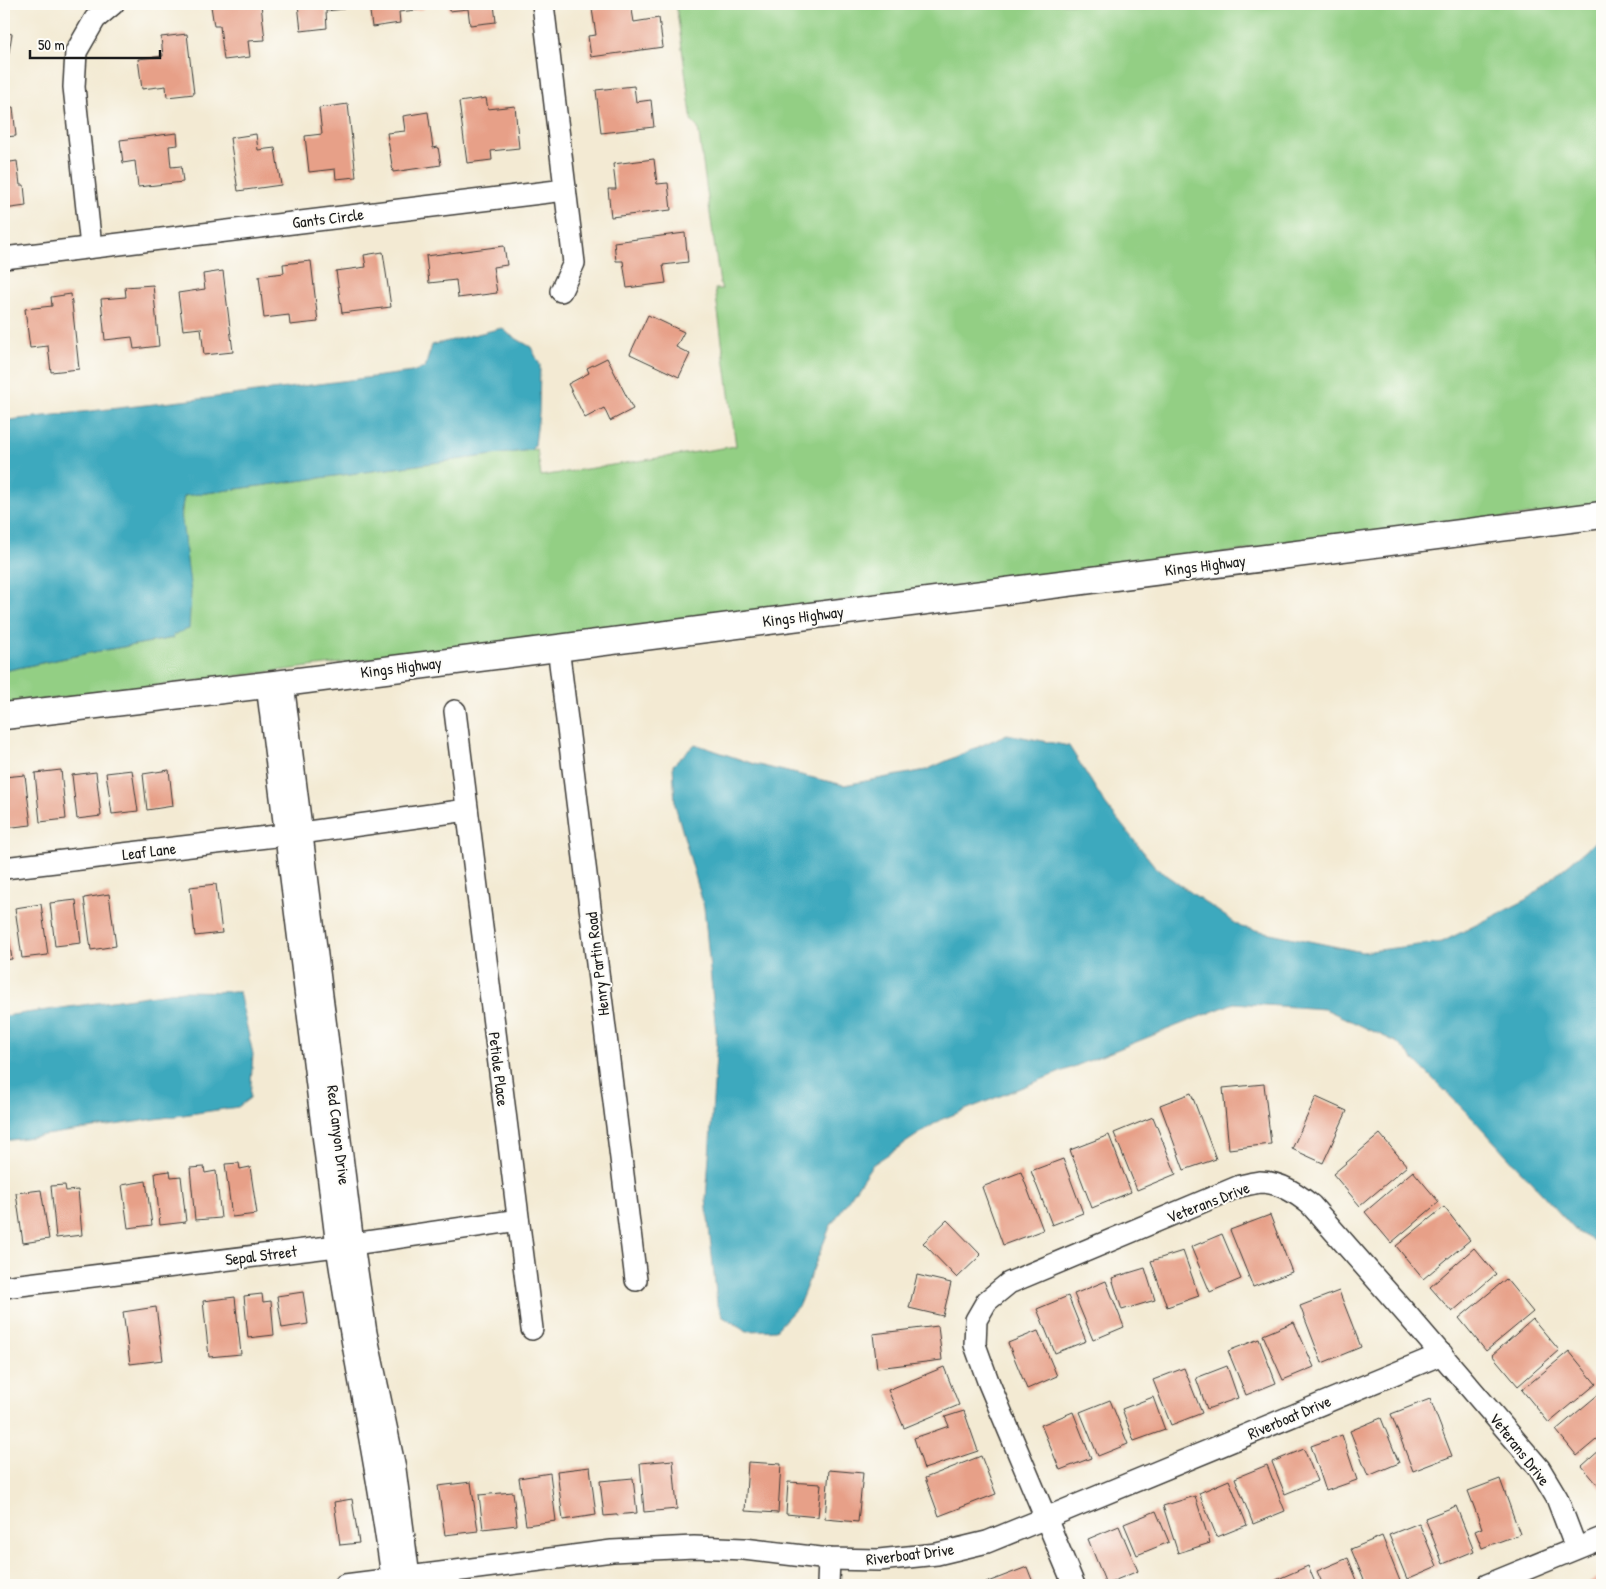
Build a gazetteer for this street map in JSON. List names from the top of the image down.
{
  "streets": {
    "street": [
      "Gants Circle",
      "Kings Highway",
      "Leaf Lane",
      "Henry Partin Road",
      "Petiole Place",
      "Red Canyon Drive",
      "Veterans Drive",
      "Sepal Street",
      "Riverboat Drive"
    ]
  },
  "crossings": [
    ["Kings Highway", "Henry Partin Road"],
    ["Kings Highway", "Red Canyon Drive"],
    ["Leaf Lane", "Red Canyon Drive"],
    ["Petiole Place", "Sepal Street"],
    ["Red Canyon Drive", "Sepal Street"],
    ["Red Canyon Drive", "Riverboat Drive"],
    ["Veterans Drive", "Riverboat Drive"]
  ],
  "scale_bar": "50 m"
}
